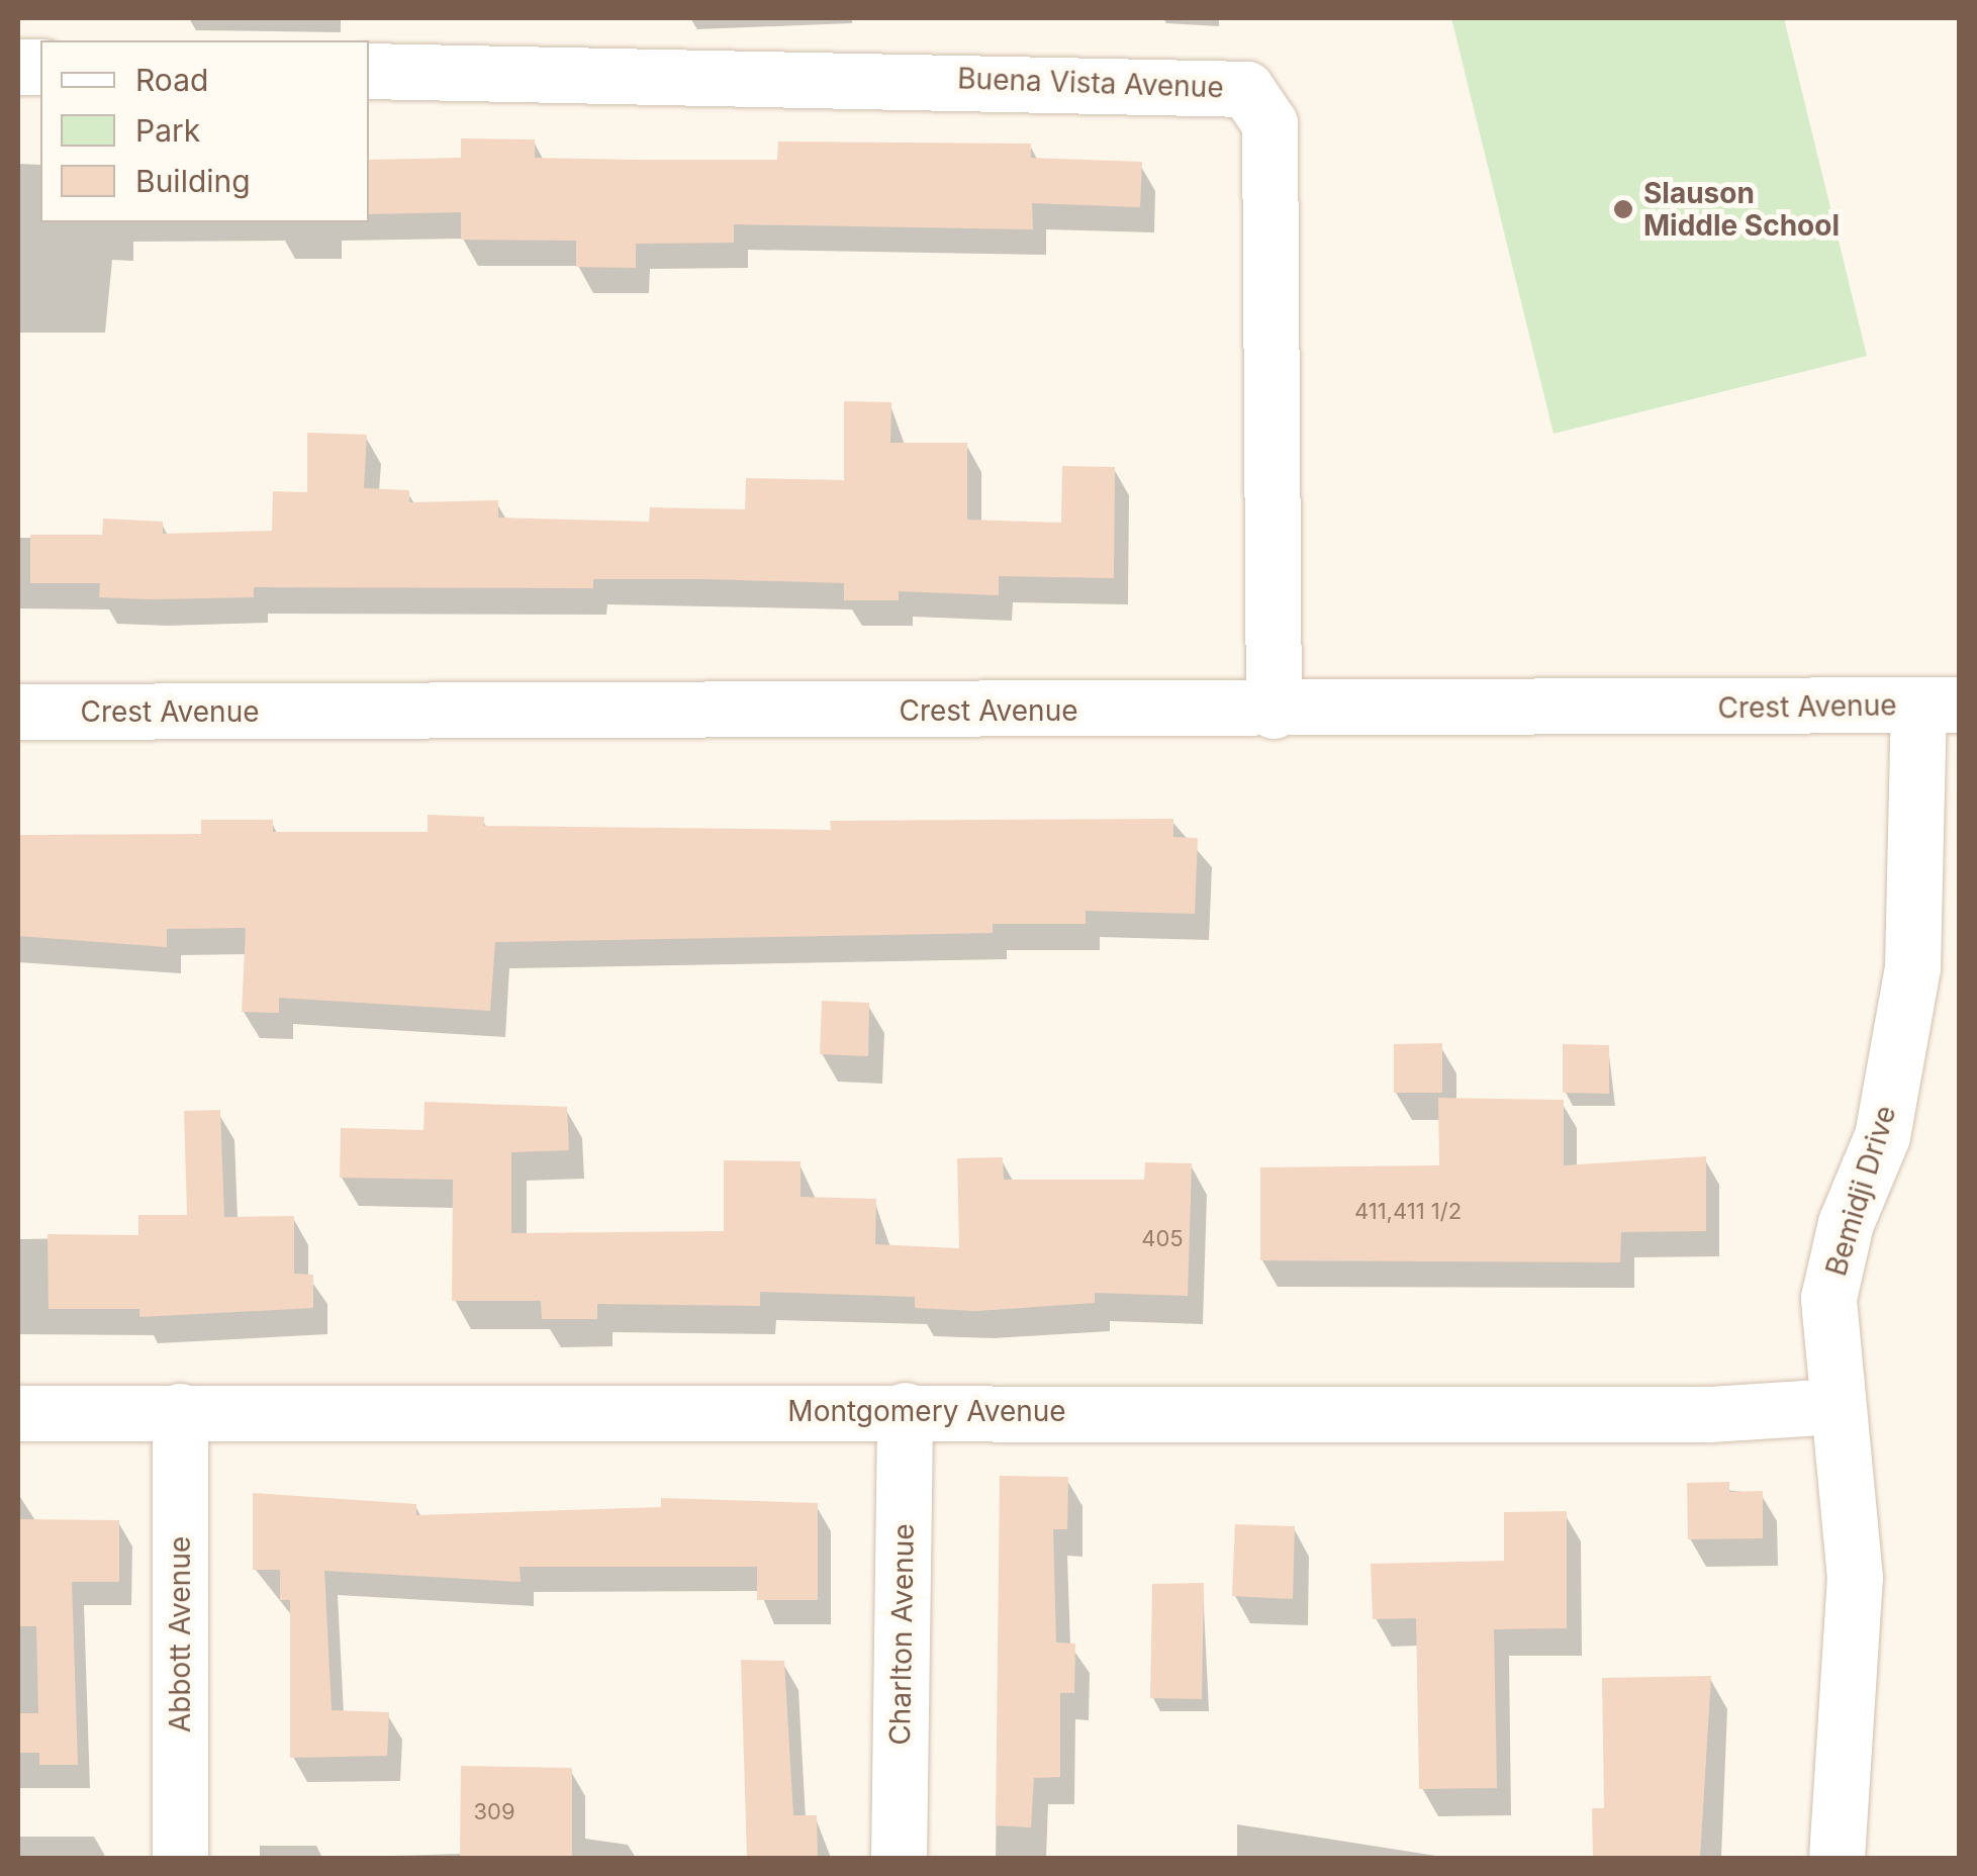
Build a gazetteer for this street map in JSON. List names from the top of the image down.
{
  "streets": {
    "street": [
      "Buena Vista Avenue",
      "Crest Avenue",
      "Bemidji Drive",
      "Montgomery Avenue",
      "Abbott Avenue",
      "Charlton Avenue"
    ]
  },
  "crossings": [
    ["Buena Vista Avenue", "Crest Avenue"],
    ["Crest Avenue", "Bemidji Drive"],
    ["Bemidji Drive", "Montgomery Avenue"],
    ["Montgomery Avenue", "Abbott Avenue"],
    ["Montgomery Avenue", "Charlton Avenue"]
  ],
  "places": ["Slauson Middle School"],
  "house_numbers": ["411,411 1/2", "405", "309"],
  "legend": ["Road", "Park", "Building"]
}
